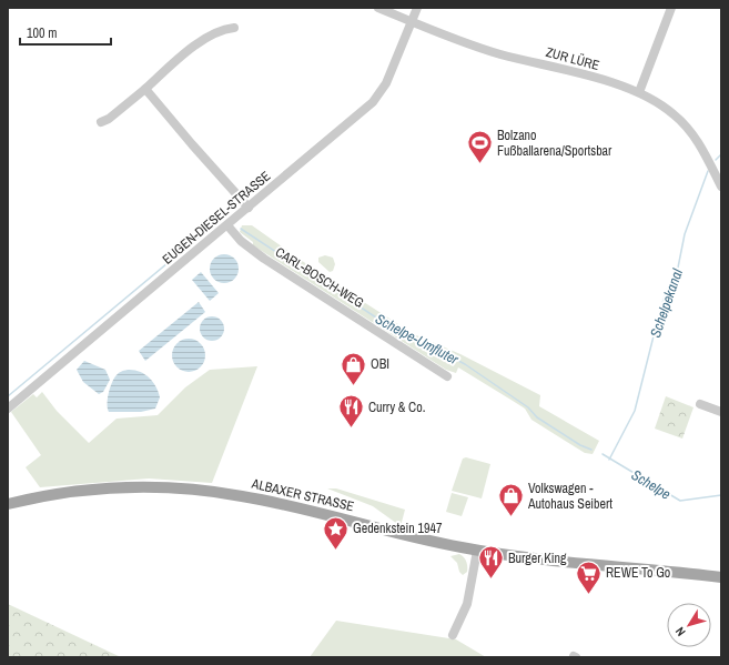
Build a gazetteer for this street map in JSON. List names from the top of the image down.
{
  "streets": {
    "main road": ["ALBAXER STRASSE"],
    "street": ["ZUR LÜRE", "EUGEN-DIESEL-STRASSE", "CARL-BOSCH-WEG"]
  },
  "crossings": [
    ["ZUR LÜRE", "EUGEN-DIESEL-STRASSE"],
    ["EUGEN-DIESEL-STRASSE", "CARL-BOSCH-WEG"]
  ],
  "water": ["Schelpekanal", "Schelpe-Umfluter", "Schelpe"],
  "places": {
    "sports": ["Bolzano Fußballarena/Sportsbar"],
    "shop": ["OBI", "Volkswagen - Autohaus Seibert"],
    "restaurant": ["Curry & Co.", "Burger King"],
    "place": ["Gedenkstein 1947"],
    "supermarket": ["REWE To Go"]
  },
  "scale_bar": "100 m",
  "north": "bottom left"
}
